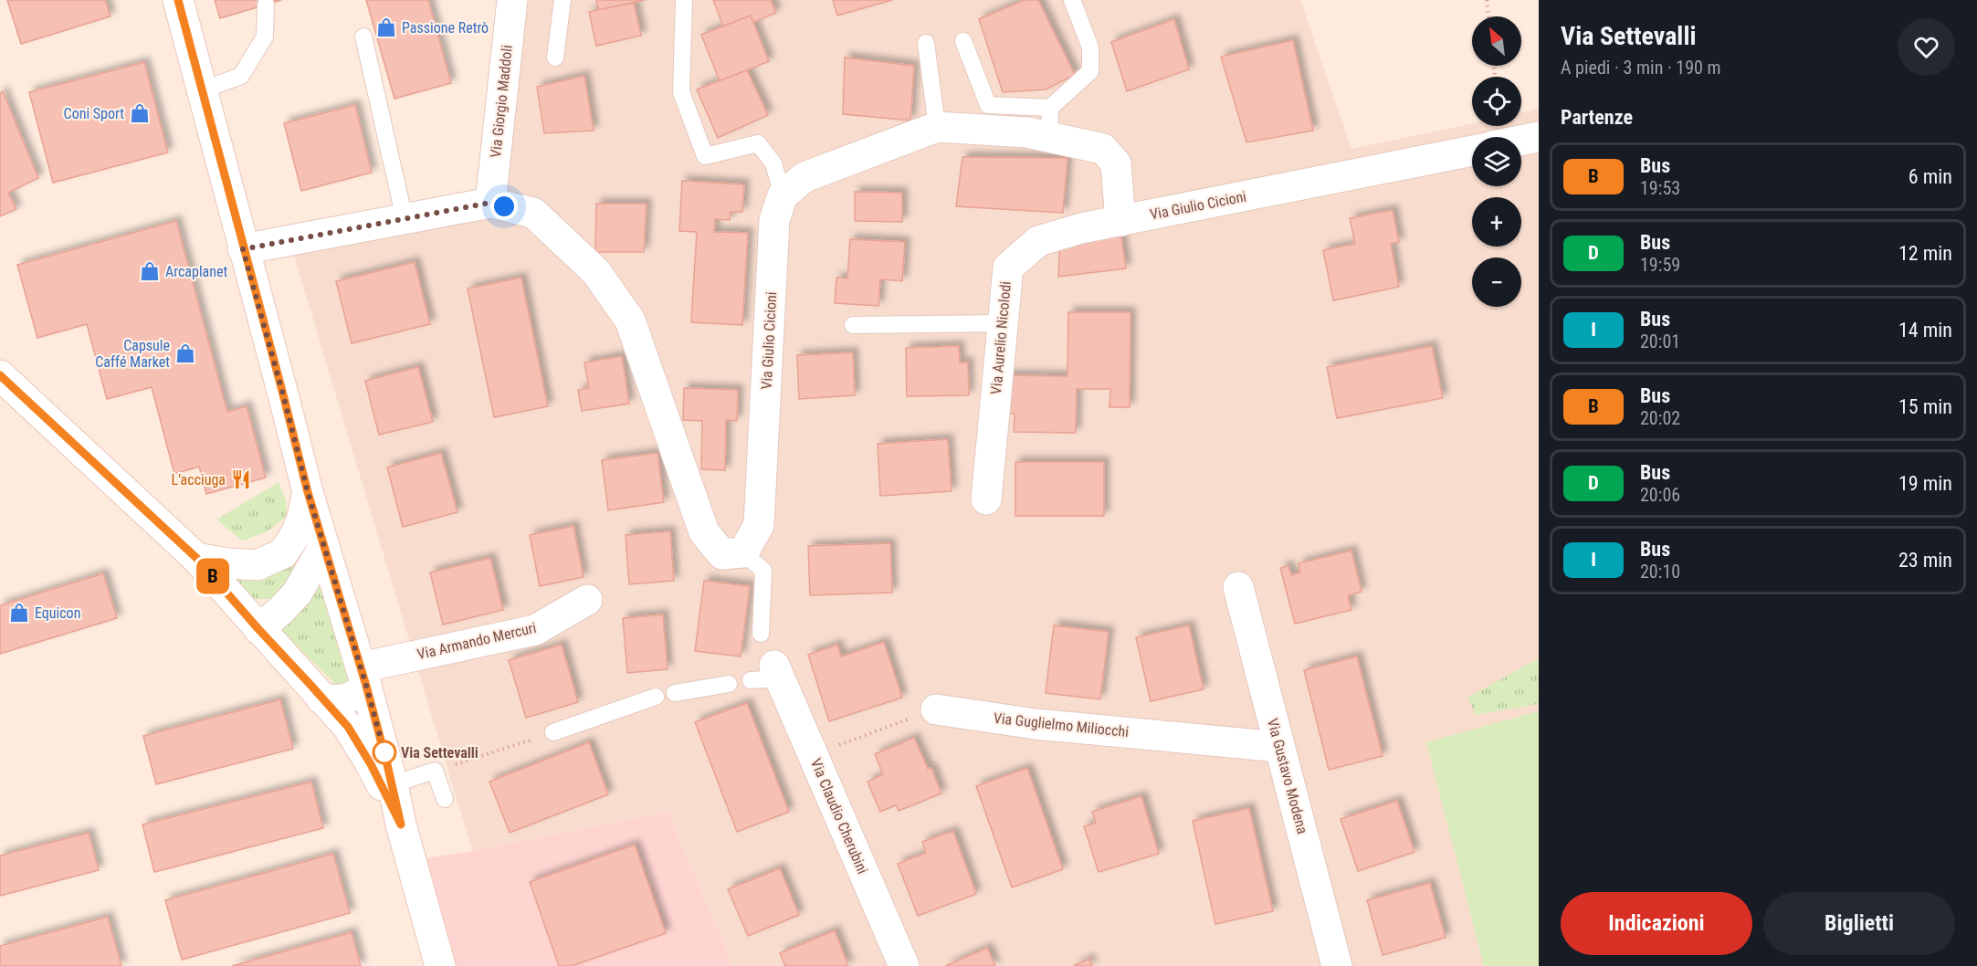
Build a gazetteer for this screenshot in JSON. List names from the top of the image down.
{
  "streets": {
    "street": [
      "Via Giorgio Maddoli",
      "Via Giulio Cicioni",
      "Via Aurelio Nicolodi",
      "Via Armando Mercuri",
      "Via Guglielmo Miliocchi",
      "Via Gustavo Modena",
      "Via Claudio Cherubini"
    ]
  },
  "crossings": [
    ["Via Giulio Cicioni", "Via Aurelio Nicolodi"],
    ["Via Guglielmo Miliocchi", "Via Gustavo Modena"]
  ],
  "places": {
    "shop": [
      "Passione Retrò",
      "Coni Sport",
      "Arcaplanet",
      "Capsule Caffé Market",
      "Equicon"
    ],
    "restaurant": ["L'acciuga"],
    "other": ["Via Settevalli"]
  },
  "lines": ["bus line B"],
  "north": "top left",
  "page": {
    "on_map": "B",
    "heading": [
      ["Via Settevalli", "A piedi · 3 min · 190 m"],
      "Partenze"
    ],
    "map_buttons": ["+", "−"],
    "list": [
      {
        "mark": "B",
        "name": "Bus",
        "note": "19:53",
        "value": "6 min"
      },
      {
        "mark": "D",
        "name": "Bus",
        "note": "19:59",
        "value": "12 min"
      },
      {
        "mark": "I",
        "name": "Bus",
        "note": "20:01",
        "value": "14 min"
      },
      {
        "mark": "B",
        "name": "Bus",
        "note": "20:02",
        "value": "15 min"
      },
      {
        "mark": "D",
        "name": "Bus",
        "note": "20:06",
        "value": "19 min"
      },
      {
        "mark": "I",
        "name": "Bus",
        "note": "20:10",
        "value": "23 min"
      }
    ],
    "buttons": ["Indicazioni", "Biglietti"]
  }
}
